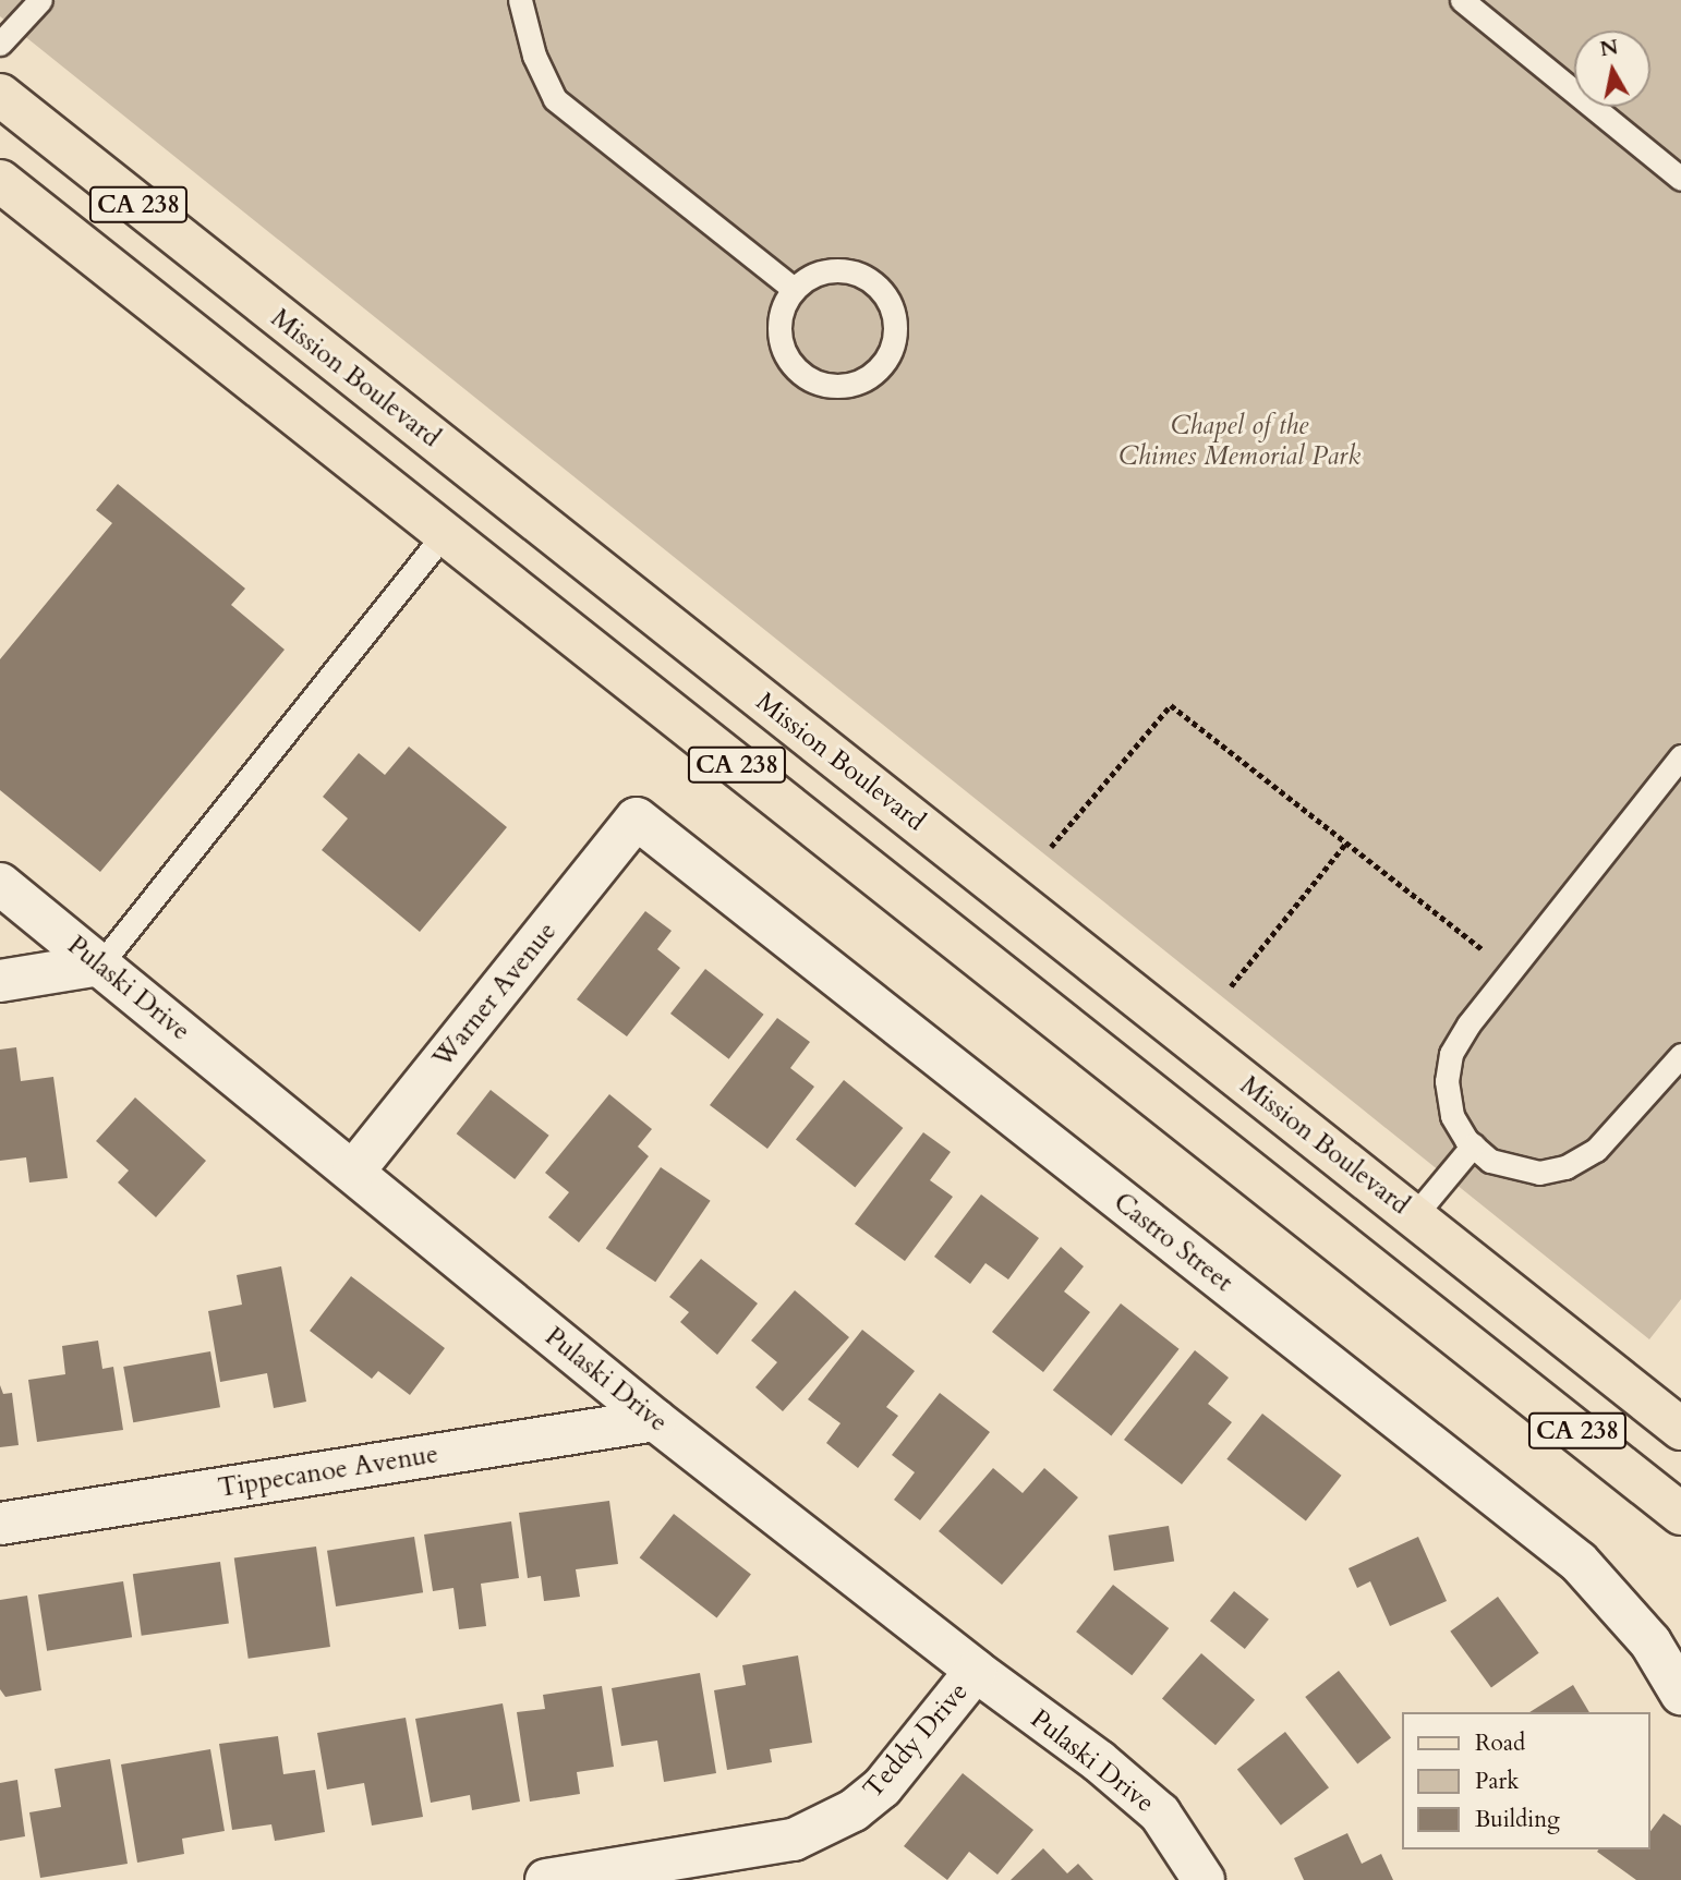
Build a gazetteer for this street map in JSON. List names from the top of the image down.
{
  "streets": {
    "main road": ["CA 238", "Mission Boulevard"],
    "street": [
      "Pulaski Drive",
      "Warner Avenue",
      "Castro Street",
      "Tippecanoe Avenue",
      "Teddy Drive"
    ]
  },
  "crossings": [
    ["Pulaski Drive", "Warner Avenue"],
    ["Pulaski Drive", "Tippecanoe Avenue"],
    ["Pulaski Drive", "Teddy Drive"],
    ["Warner Avenue", "Castro Street"]
  ],
  "parks": ["Chapel of the Chimes Memorial Park"],
  "legend": ["Road", "Park", "Building"],
  "north": "top"
}
